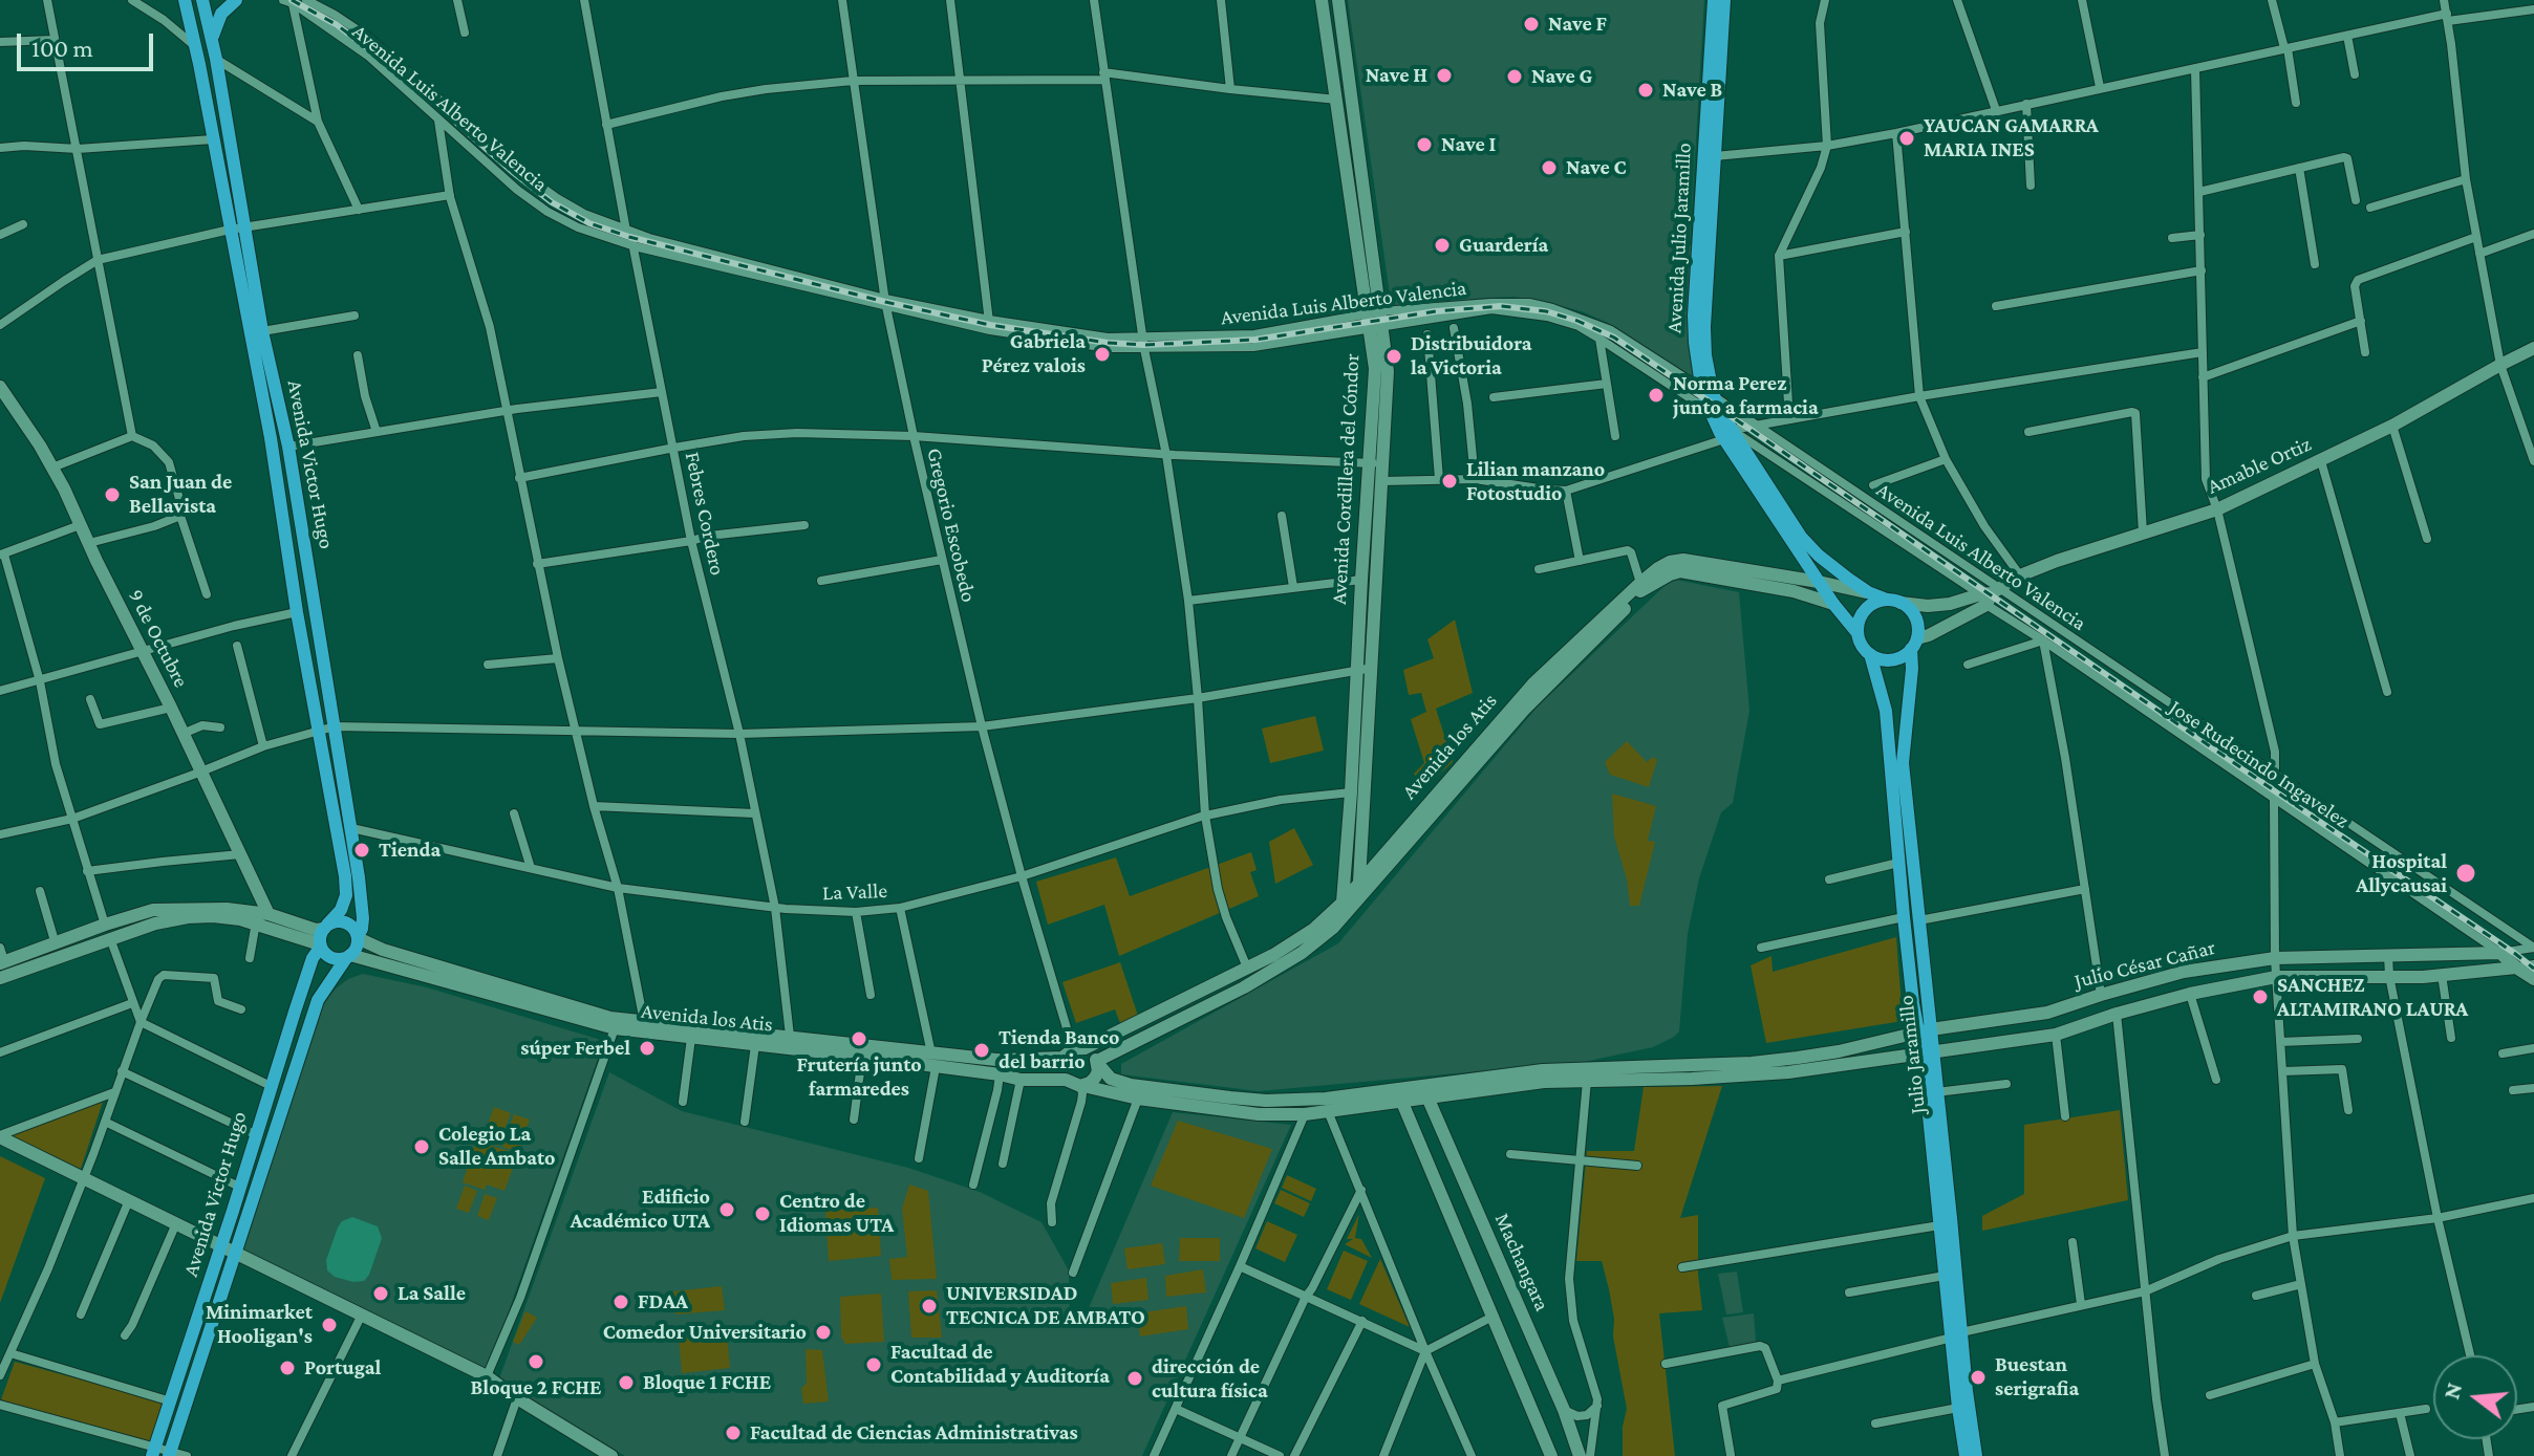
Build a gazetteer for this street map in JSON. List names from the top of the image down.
{
  "streets": {
    "main road": [
      "Avenida Julio Jaramillo",
      "Avenida Victor Hugo",
      "Avenida los Atis",
      "Julio Jaramillo"
    ],
    "street": [
      "Avenida Luis Alberto Valencia",
      "Amable Ortiz",
      "Avenida Cordillera del Cóndor",
      "Febres Cordero",
      "Gregorio Escobedo",
      "9 de Octubre",
      "Jose Rudecindo Ingavelez",
      "La Valle",
      "Julio César Cañar",
      "Machangara"
    ]
  },
  "crossings": [
    ["Avenida Luis Alberto Valencia", "Avenida Julio Jaramillo"],
    ["Avenida Luis Alberto Valencia", "Amable Ortiz"],
    ["Avenida Luis Alberto Valencia", "Avenida Cordillera del Cóndor"],
    ["Avenida Luis Alberto Valencia", "Febres Cordero"],
    ["Avenida Luis Alberto Valencia", "Gregorio Escobedo"],
    ["Avenida Luis Alberto Valencia", "Jose Rudecindo Ingavelez"],
    ["Avenida Luis Alberto Valencia", "Julio César Cañar"],
    ["Avenida Julio Jaramillo", "Amable Ortiz"],
    ["Avenida Julio Jaramillo", "Avenida los Atis"],
    ["Avenida Julio Jaramillo", "Julio Jaramillo"],
    ["Avenida Victor Hugo", "Avenida los Atis"],
    ["Avenida Victor Hugo", "La Valle"],
    ["Amable Ortiz", "Julio Jaramillo"],
    ["Avenida Cordillera del Cóndor", "Avenida los Atis"],
    ["Avenida Cordillera del Cóndor", "La Valle"],
    ["Febres Cordero", "Avenida los Atis"],
    ["Febres Cordero", "La Valle"],
    ["Gregorio Escobedo", "Avenida los Atis"],
    ["Gregorio Escobedo", "La Valle"],
    ["9 de Octubre", "Avenida los Atis"],
    ["Avenida los Atis", "Julio César Cañar"],
    ["Avenida los Atis", "Julio Jaramillo"],
    ["Avenida los Atis", "Machangara"],
    ["Jose Rudecindo Ingavelez", "Julio César Cañar"],
    ["Julio César Cañar", "Julio Jaramillo"]
  ],
  "places": [
    "Nave F",
    "Nave H",
    "Nave G",
    "Nave B",
    "YAUCAN GAMARRA MARIA INES",
    "Nave I",
    "Nave C",
    "Guardería",
    "Gabriela Pérez valois",
    "Distribuidora la Victoria",
    "Norma Perez junto a farmacia",
    "Lilian manzano Fotostudio",
    "San Juan de Bellavista",
    "Tienda",
    "Hospital Allycausai",
    "SANCHEZ ALTAMIRANO LAURA",
    "Frutería junto farmaredes",
    "súper Ferbel",
    "Tienda Banco del barrio",
    "Colegio La Salle Ambato",
    "Edificio Académico UTA",
    "Centro de Idiomas UTA",
    "La Salle",
    "FDAA",
    "UNIVERSIDAD TECNICA DE AMBATO",
    "Minimarket Hooligan's",
    "Comedor Universitario",
    "Bloque 2 FCHE",
    "Facultad de Contabilidad y Auditoría",
    "Portugal",
    "Buestan serigrafia",
    "dirección de cultura física",
    "Bloque 1 FCHE",
    "Facultad de Ciencias Administrativas"
  ],
  "scale_bar": "100 m",
  "north": "left"
}
